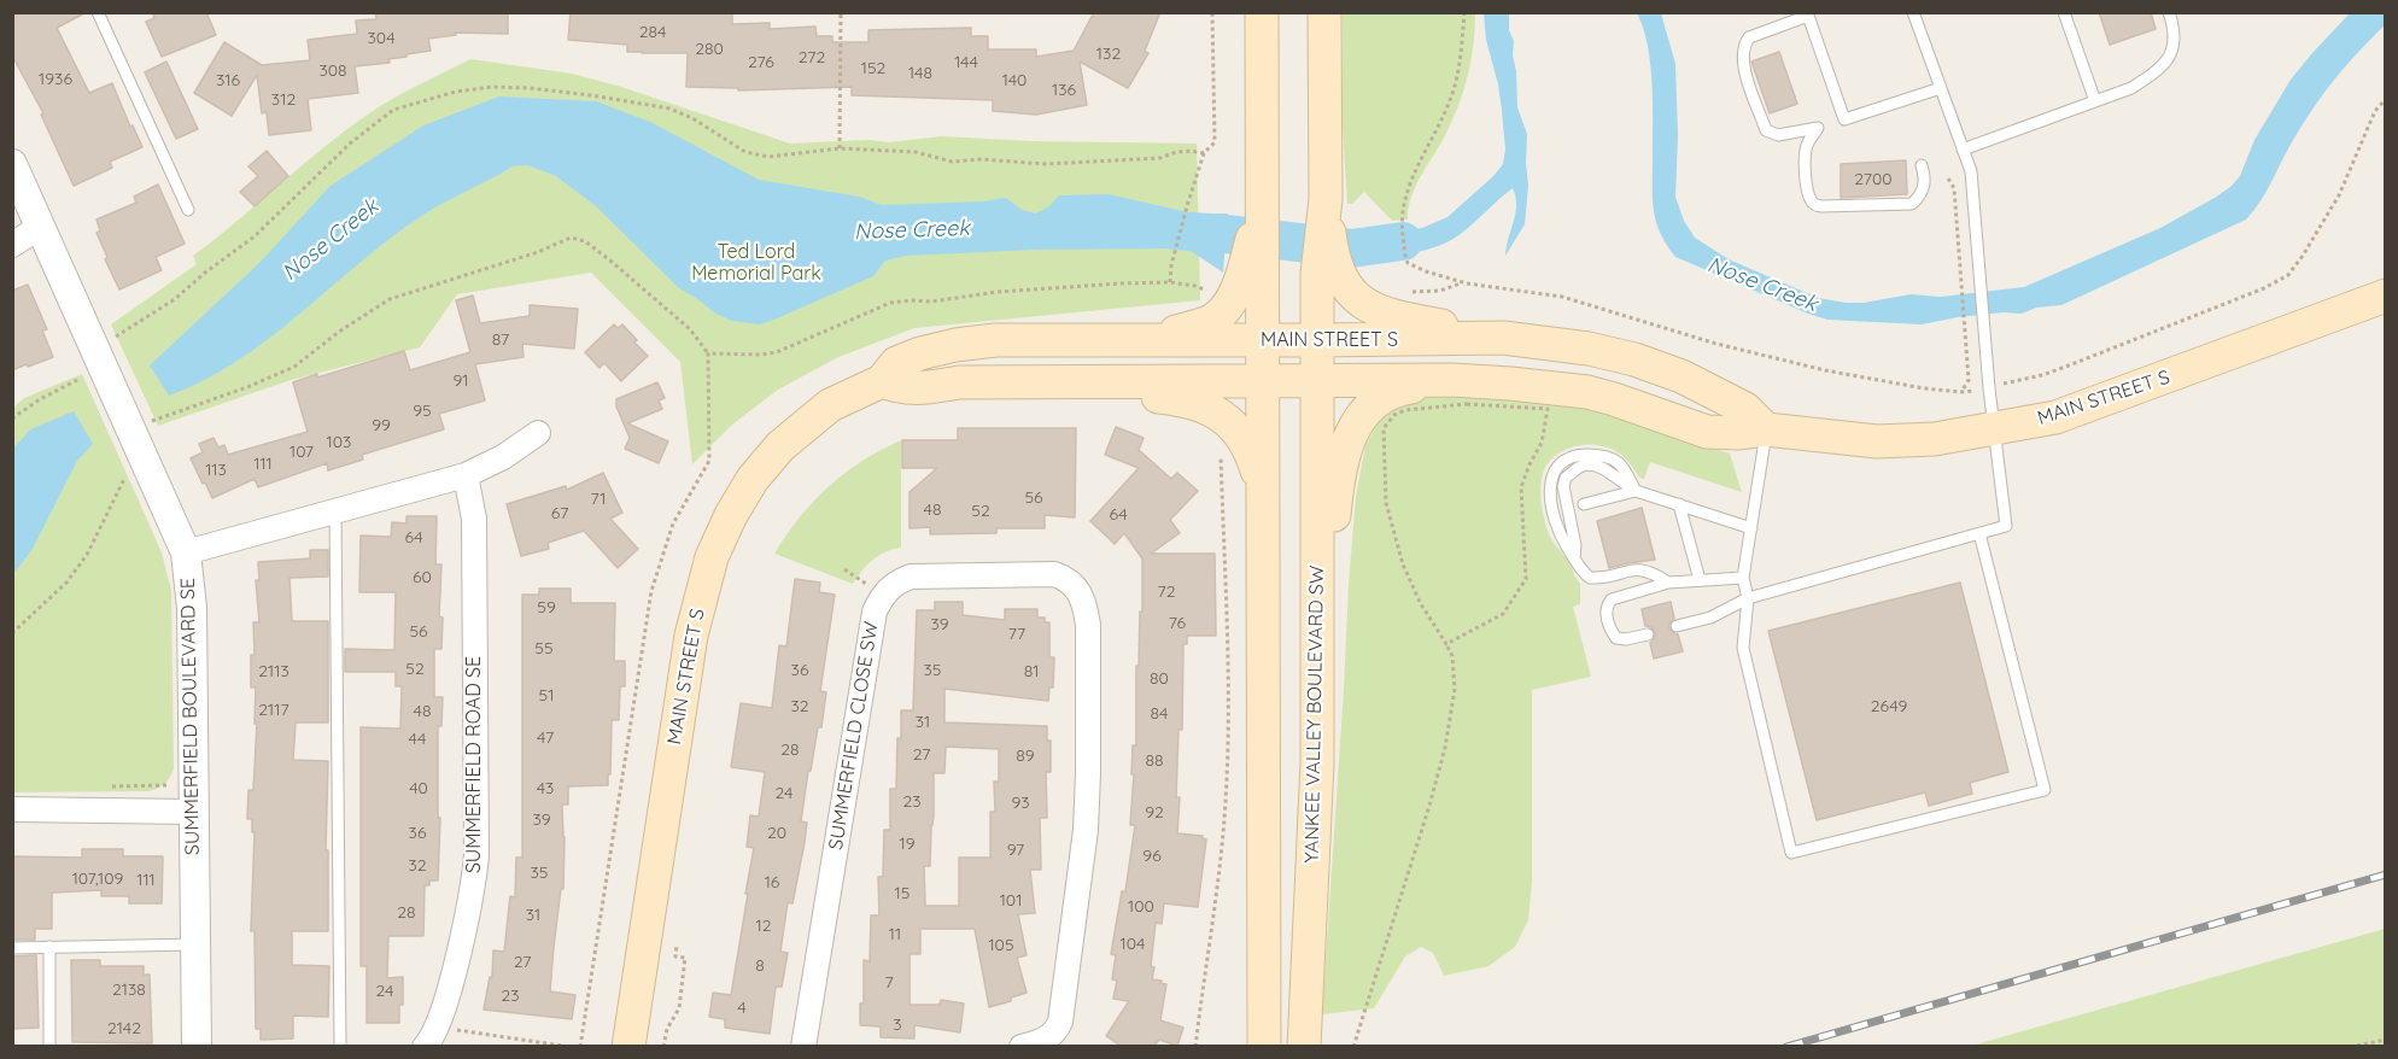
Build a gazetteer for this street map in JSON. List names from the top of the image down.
{
  "streets": {
    "main road": ["MAIN STREET S", "YANKEE VALLEY BOULEVARD SW"],
    "street": ["SUMMERFIELD BOULEVARD SE", "SUMMERFIELD CLOSE SW", "SUMMERFIELD ROAD SE"]
  },
  "crossings": [
    ["MAIN STREET S", "YANKEE VALLEY BOULEVARD SW"]
  ],
  "water": ["Nose Creek"],
  "parks": ["Ted Lord Memorial Park"],
  "house_numbers": [
    "284",
    "304",
    "280",
    "132",
    "272",
    "276",
    "144",
    "152",
    "308",
    "148",
    "1936",
    "316",
    "140",
    "136",
    "312",
    "2700",
    "87",
    "91",
    "95",
    "99",
    "103",
    "107",
    "111",
    "113",
    "56",
    "71",
    "48",
    "52",
    "67",
    "64",
    "64",
    "60",
    "72",
    "59",
    "76",
    "39",
    "56",
    "77",
    "55",
    "52",
    "36",
    "35",
    "2113",
    "81",
    "80",
    "51",
    "32",
    "2649",
    "2117",
    "48",
    "84",
    "31",
    "47",
    "44",
    "28",
    "27",
    "89",
    "88",
    "40",
    "43",
    "24",
    "23",
    "93",
    "92",
    "39",
    "36",
    "20",
    "19",
    "97",
    "96",
    "32",
    "35",
    "107,109",
    "111",
    "16",
    "15",
    "101",
    "100",
    "28",
    "31",
    "12",
    "11",
    "104",
    "105",
    "27",
    "8",
    "7",
    "2138",
    "24",
    "23",
    "4",
    "3",
    "2142"
  ]
}
